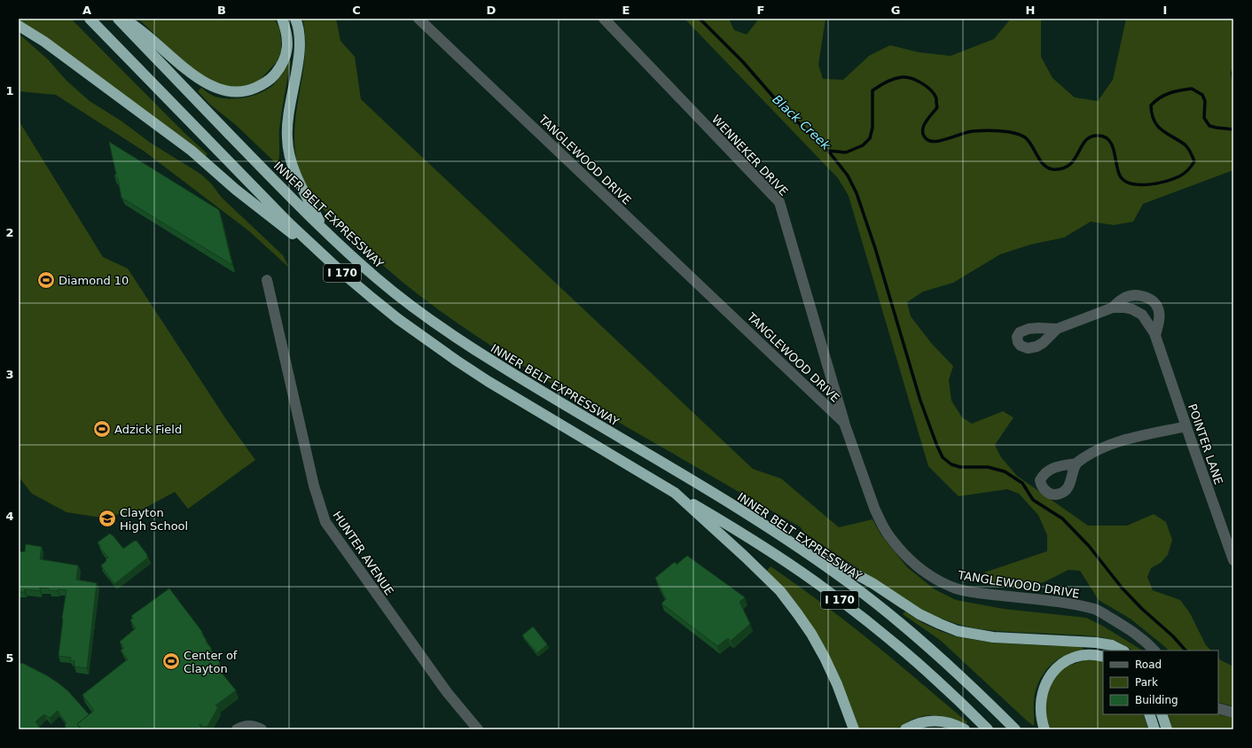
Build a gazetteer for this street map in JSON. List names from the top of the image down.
{
  "streets": {
    "highway": ["INNER BELT EXPRESSWAY", "I 170"],
    "street": [
      "WENNEKER DRIVE",
      "TANGLEWOOD DRIVE",
      "POINTER LANE",
      "HUNTER AVENUE"
    ]
  },
  "crossings": [
    ["WENNEKER DRIVE", "TANGLEWOOD DRIVE"]
  ],
  "water": ["Black Creek"],
  "places": {
    "sports": ["Diamond 10", "Adzick Field", "Center of Clayton"],
    "school or university": ["Clayton High School"]
  },
  "legend": ["Road", "Park", "Building"],
  "grid": {
    "columns": [
      "A",
      "B",
      "C",
      "D",
      "E",
      "F",
      "G",
      "H",
      "I"
    ],
    "rows": [
      "1",
      "2",
      "3",
      "4",
      "5"
    ]
  }
}
